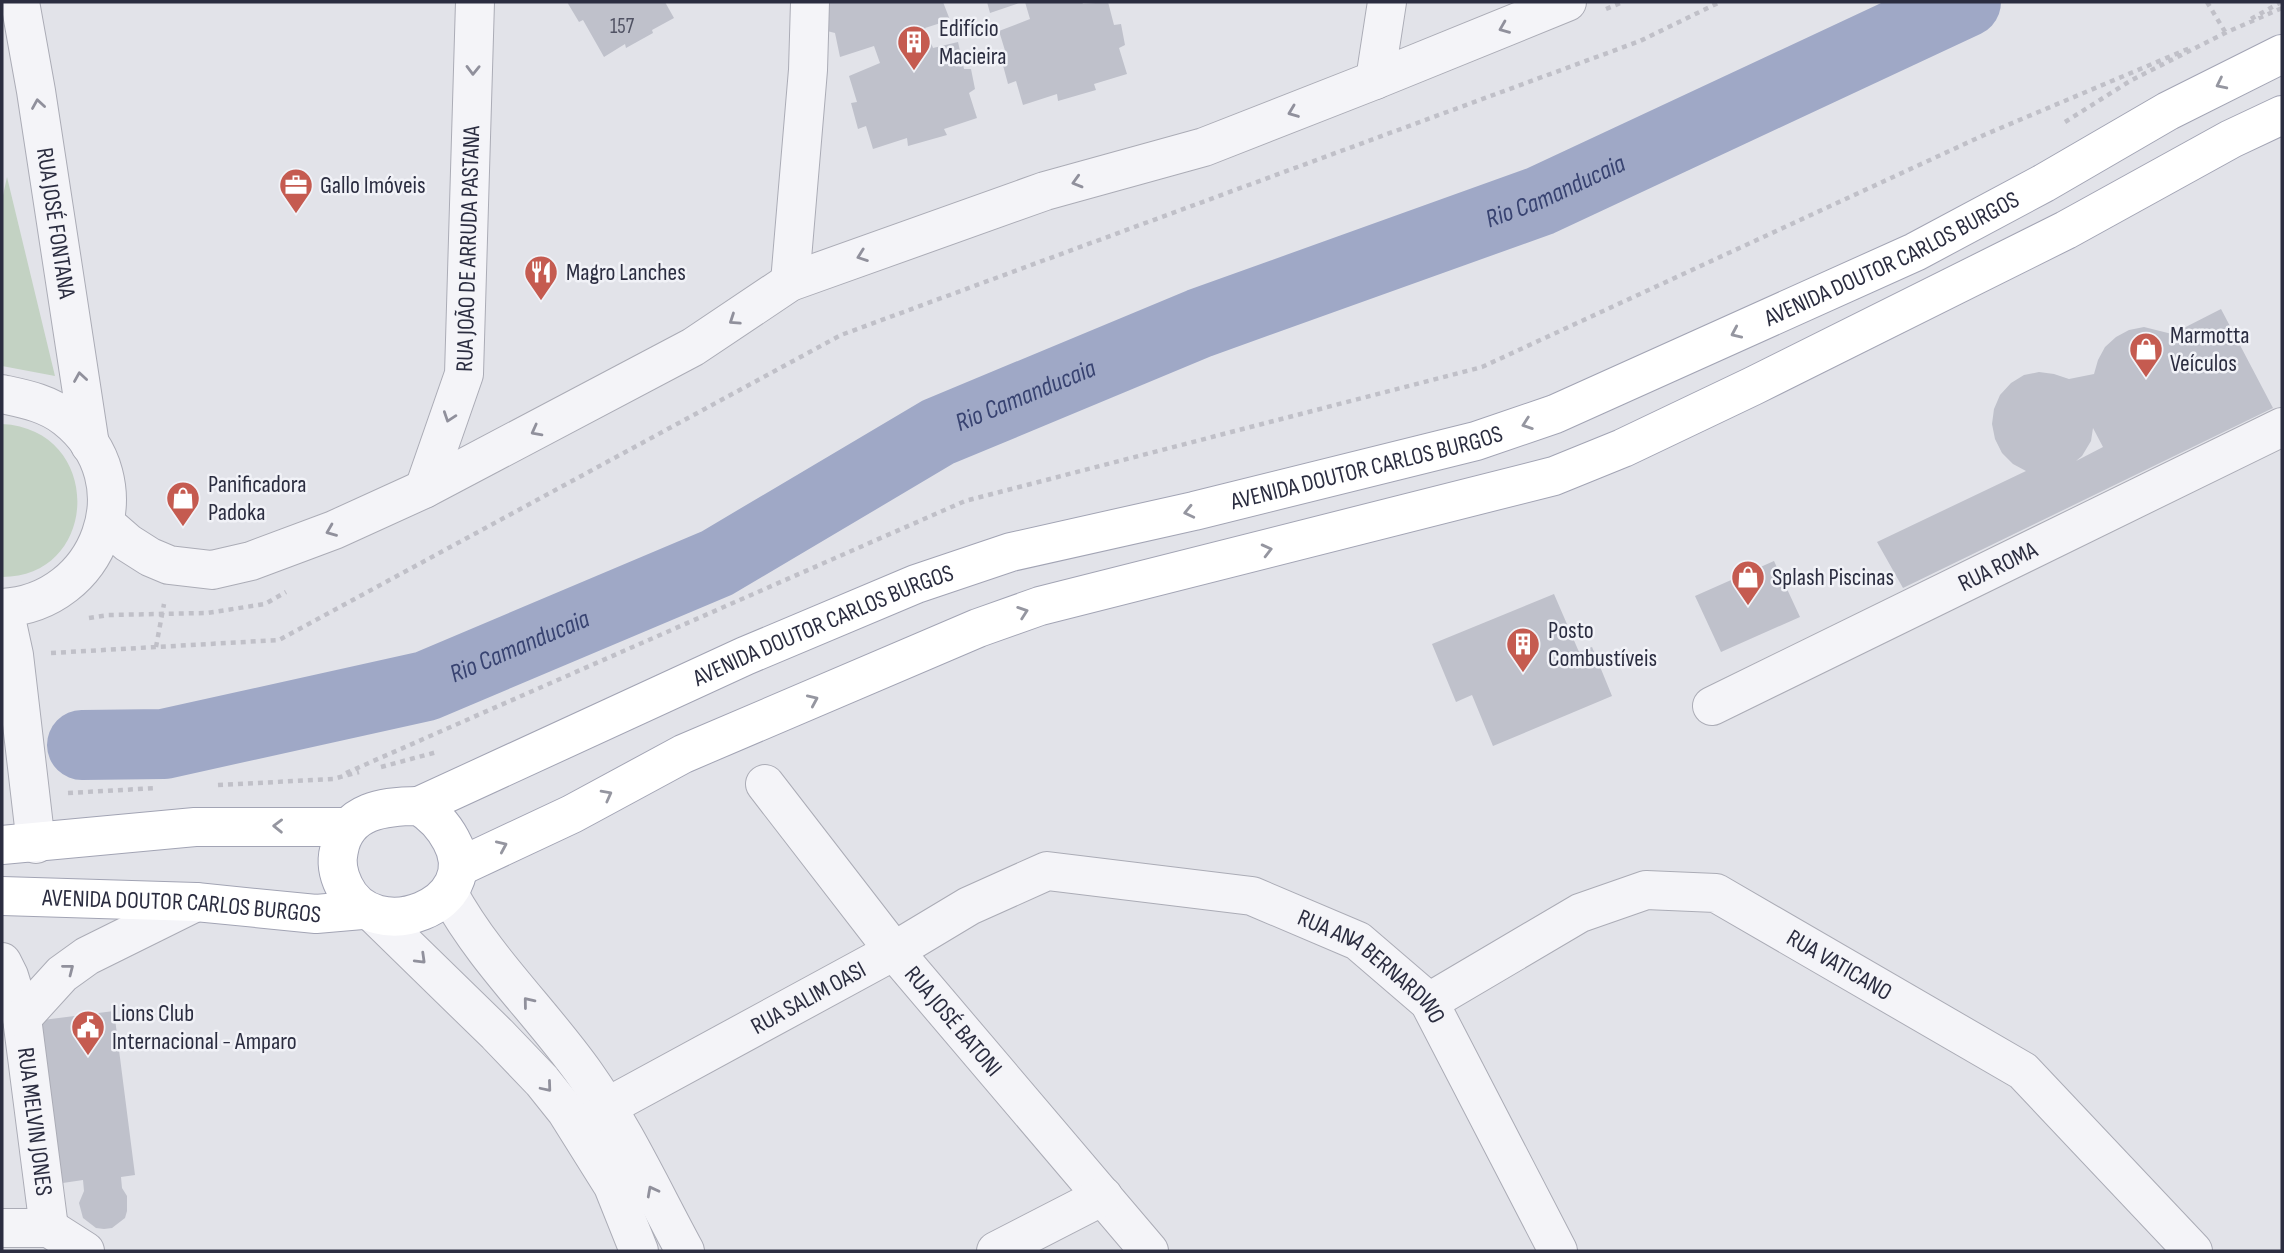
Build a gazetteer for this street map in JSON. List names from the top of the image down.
{
  "streets": {
    "main road": ["AVENIDA DOUTOR CARLOS BURGOS"],
    "street": [
      "RUA JOSÉ FONTANA",
      "RUA JOÃO DE ARRUDA PASTANA",
      "RUA ROMA",
      "RUA VATICANO",
      "RUA ANA BERNARDINO",
      "RUA SALIM OASI",
      "RUA JOSÉ BATONI",
      "RUA MELVIN JONES"
    ]
  },
  "crossings": [
    ["AVENIDA DOUTOR CARLOS BURGOS", "RUA MELVIN JONES"],
    ["RUA VATICANO", "RUA ANA BERNARDINO"],
    ["RUA ANA BERNARDINO", "RUA SALIM OASI"],
    ["RUA SALIM OASI", "RUA JOSÉ BATONI"]
  ],
  "one_way": ["RUA JOSÉ FONTANA", "RUA MELVIN JONES"],
  "water": ["Rio Camanducaia"],
  "places": {
    "building": ["Edifício Macieira", "Posto Combustíveis"],
    "office": ["Gallo Imóveis"],
    "restaurant": ["Magro Lanches"],
    "shop": ["Marmotta Veículos", "Panificadora Padoka", "Splash Piscinas"],
    "public building": ["Lions Club Internacional - Amparo"]
  },
  "house_numbers": ["157"]
}
